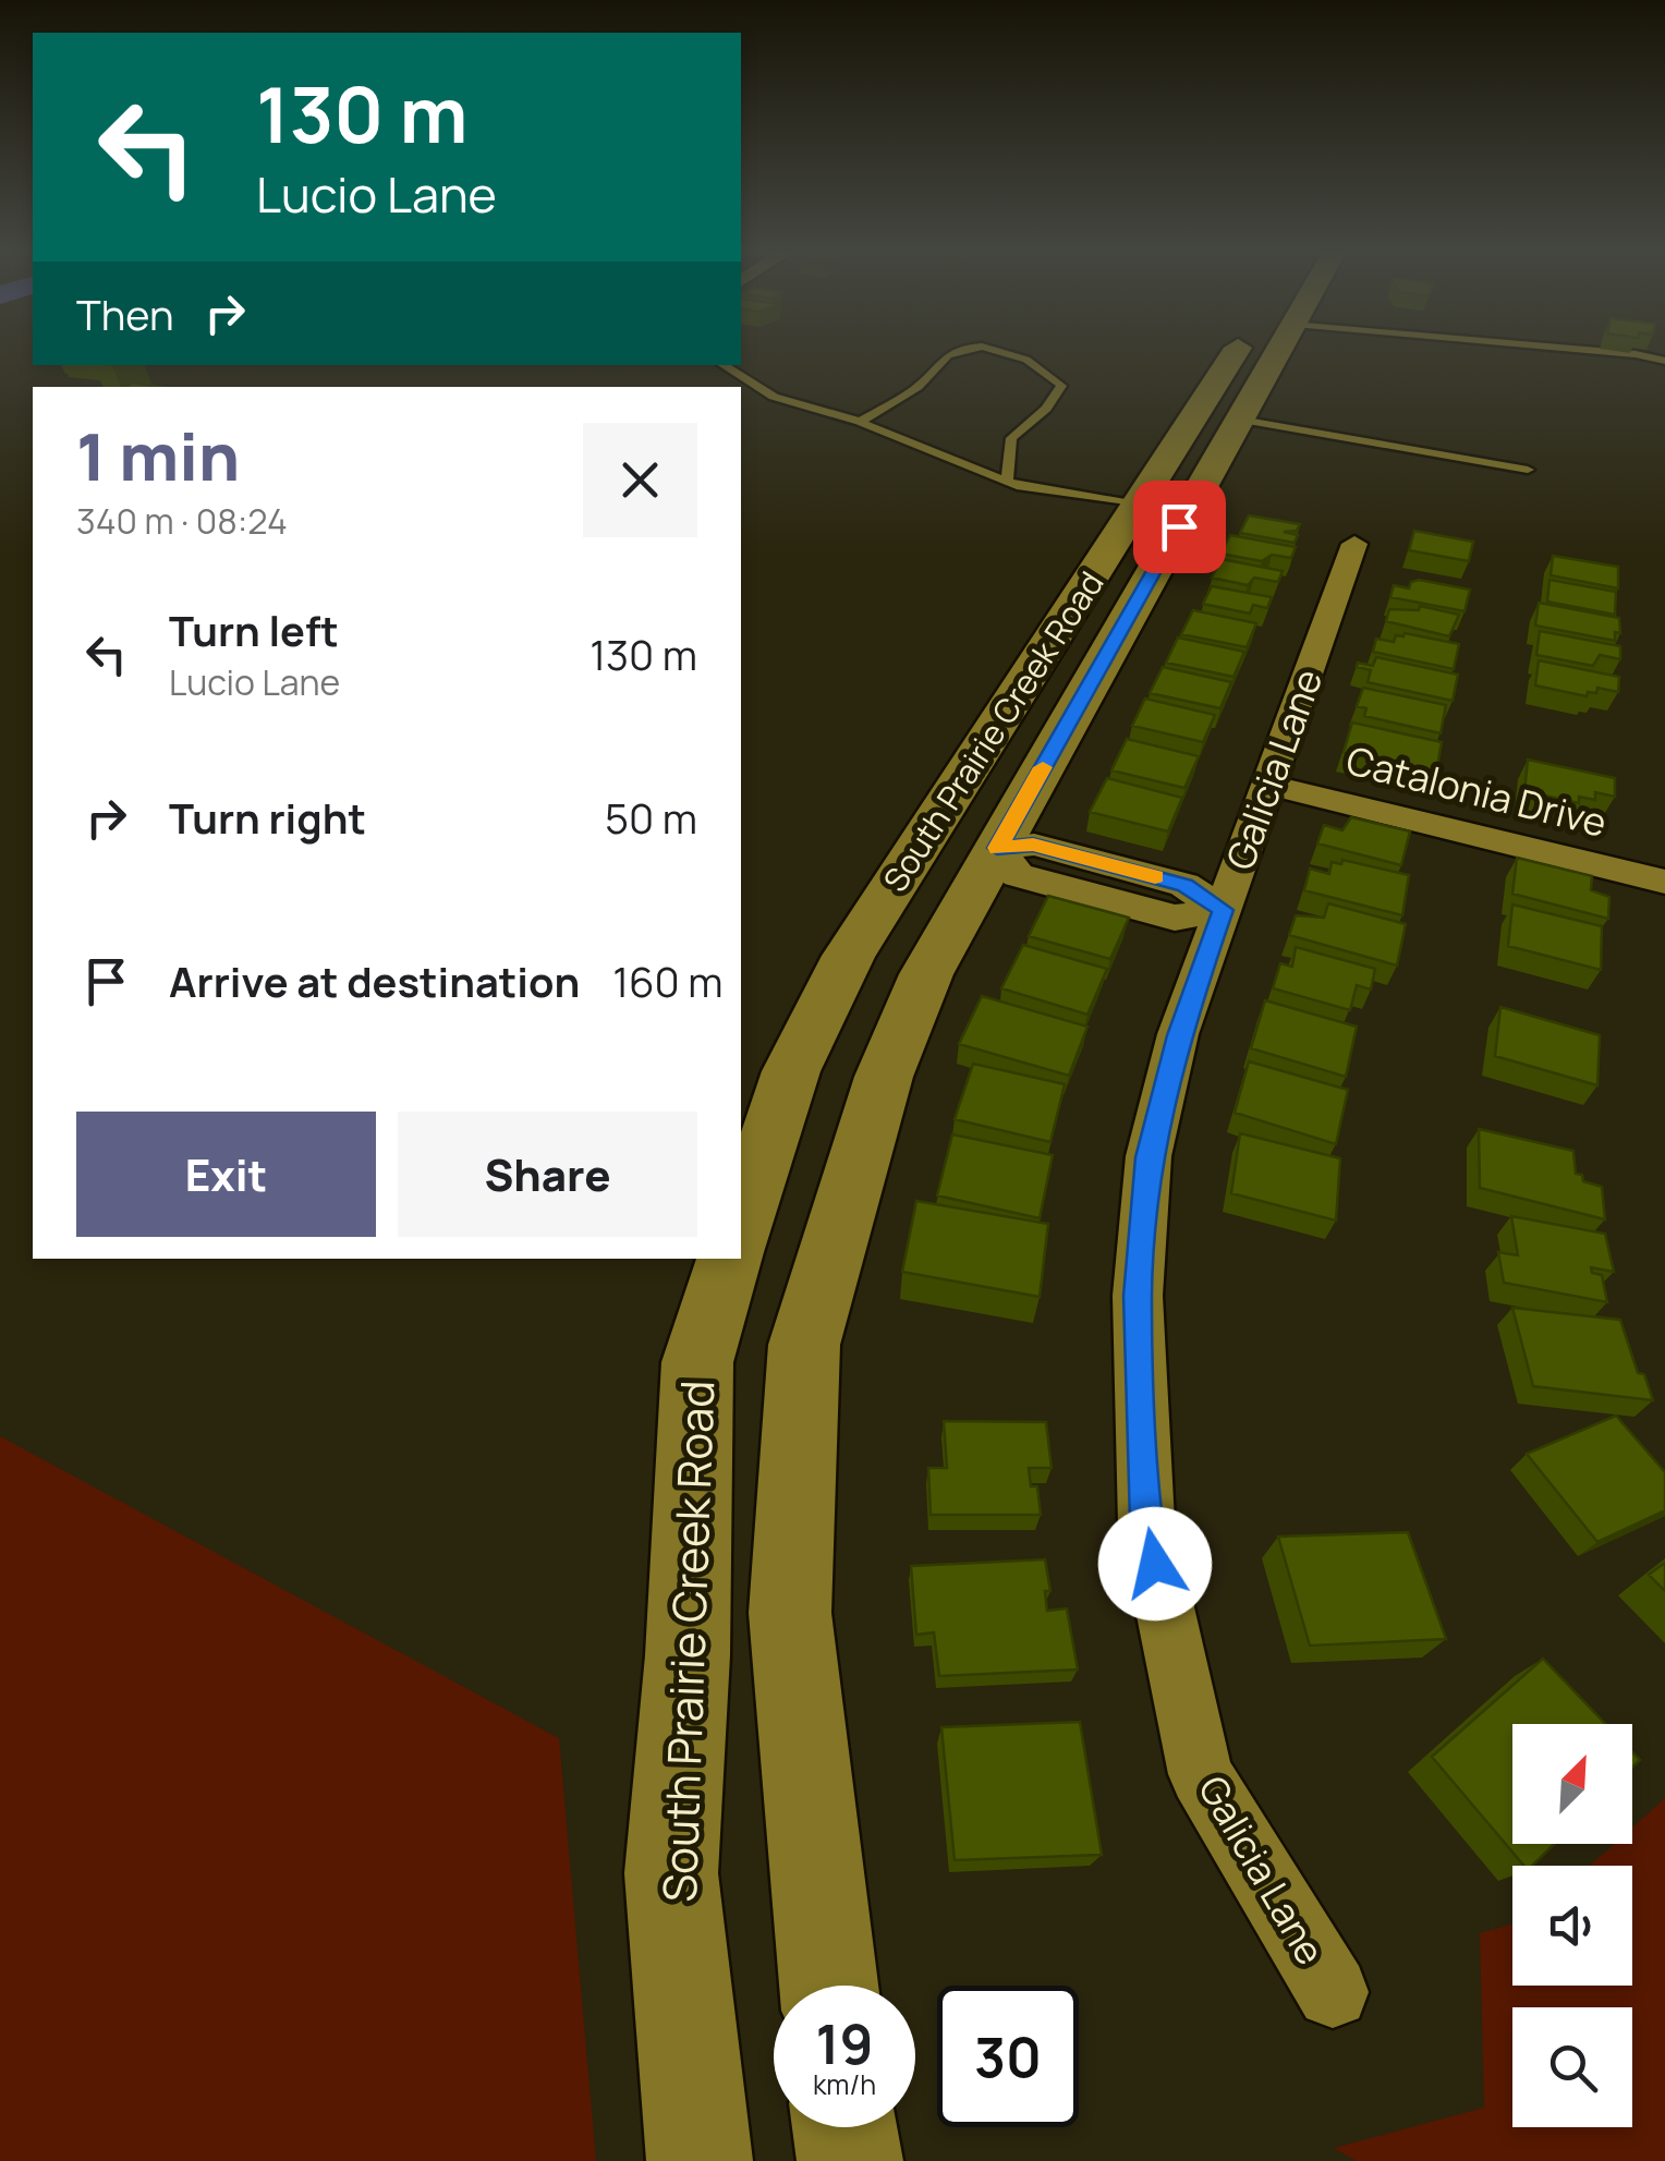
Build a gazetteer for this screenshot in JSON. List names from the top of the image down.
{
  "streets": {
    "main road": ["South Prairie Creek Road"],
    "street": ["Galicia Lane", "Catalonia Drive"]
  },
  "crossings": [
    ["Galicia Lane", "Catalonia Drive"]
  ],
  "north": "top right",
  "page": {
    "turn": ["130 m", "Lucio Lane"],
    "then": "Then",
    "heading": ["1 min", "340 m · 08:24"],
    "list": [
      {
        "name": "Turn left",
        "note": "Lucio Lane",
        "value": "130 m"
      },
      {
        "name": "Turn right",
        "value": "50 m"
      },
      {
        "name": "Arrive at destination",
        "value": "160 m"
      }
    ],
    "buttons": ["Exit", "Share"],
    "speed": "19 km/h",
    "limit": "30"
  }
}
